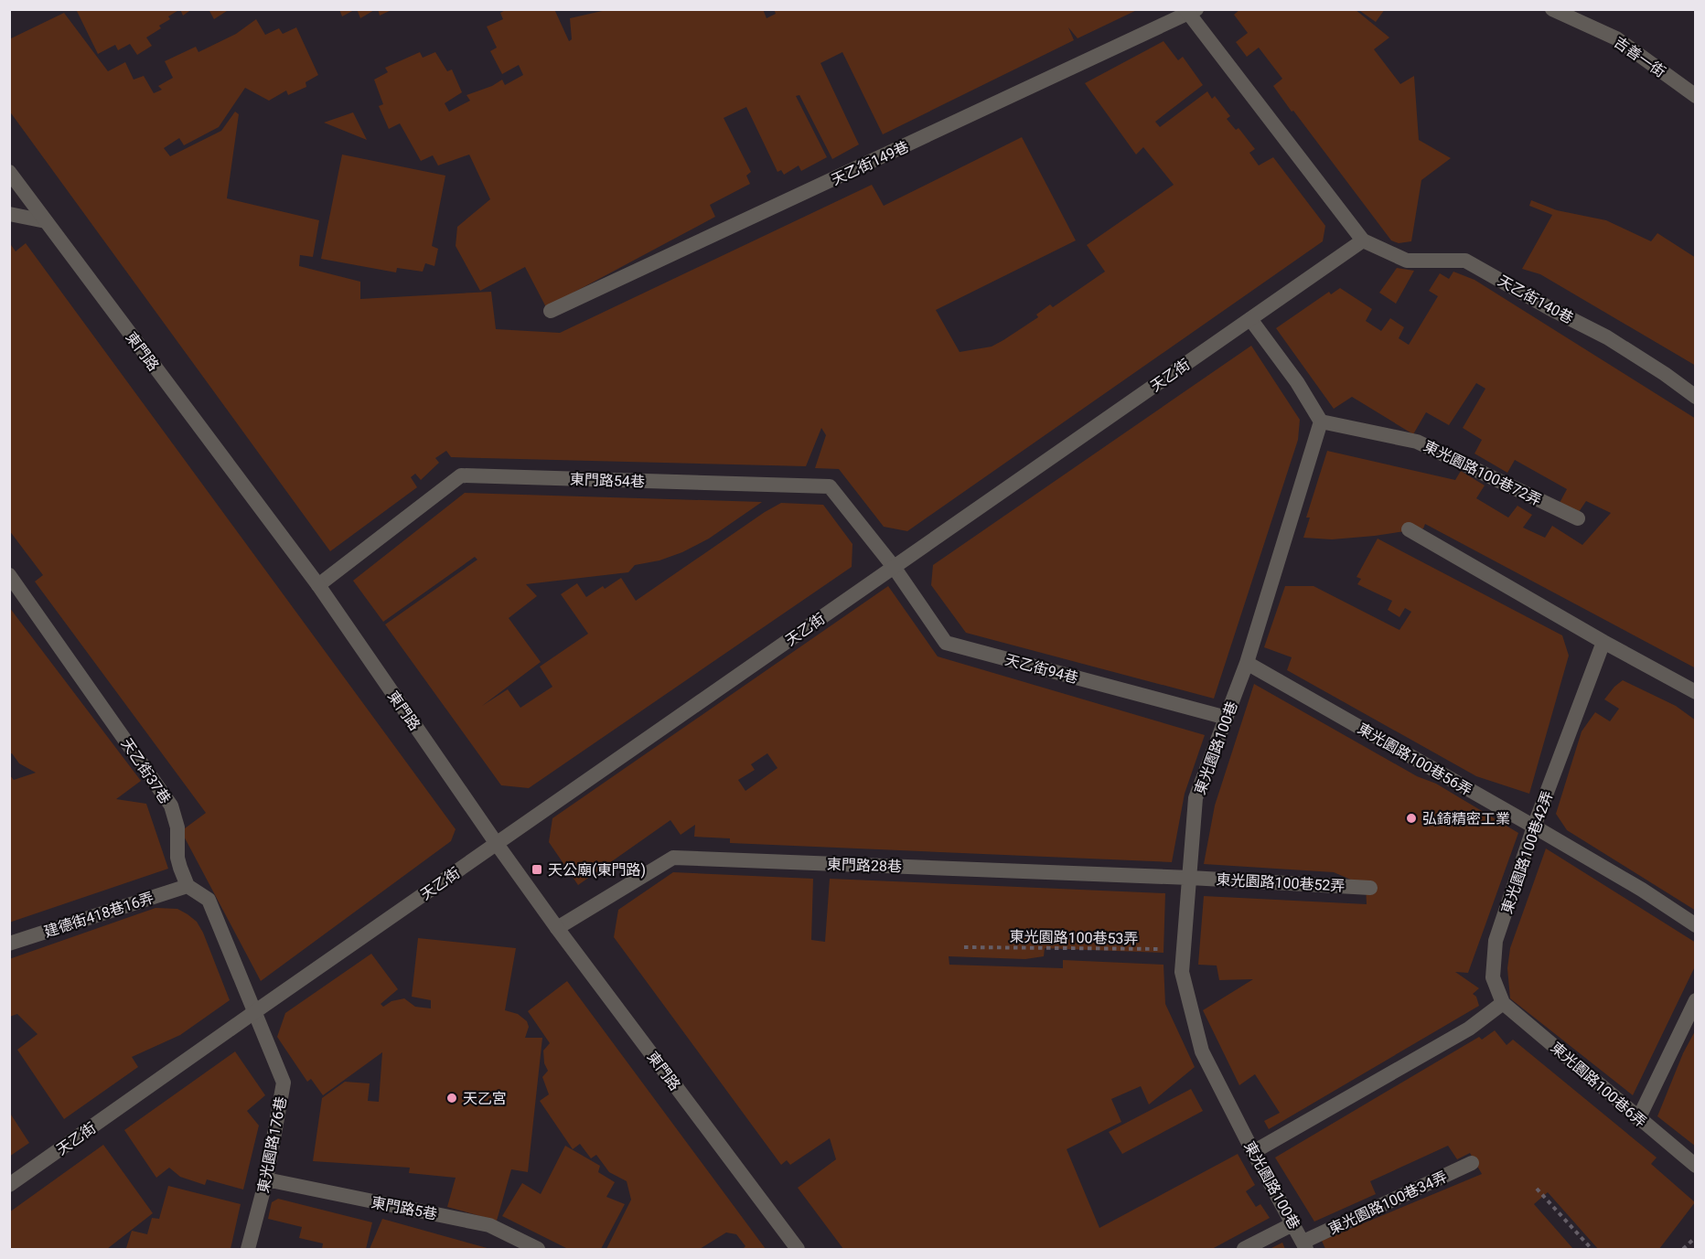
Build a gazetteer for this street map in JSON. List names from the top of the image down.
{
  "streets": {
    "street": [
      "吉善一街",
      "天乙街149巷",
      "天乙街140巷",
      "東門路",
      "天乙街",
      "東光園路100巷72弄",
      "東門路54巷",
      "天乙街94巷",
      "東光園路100巷",
      "東光園路100巷56弄",
      "天乙街37巷",
      "東光園路100巷42弄",
      "東門路28巷",
      "東光園路100巷52弄",
      "建德街418巷16弄",
      "東光園路100巷6弄",
      "東光園路176巷",
      "東光園路100巷34弄",
      "東門路5巷"
    ],
    "path": ["東光園路100巷53弄"]
  },
  "crossings": [
    ["天乙街140巷", "天乙街"],
    ["東門路", "天乙街"],
    ["東門路", "東門路54巷"],
    ["東門路", "東門路28巷"],
    ["天乙街", "東門路54巷"],
    ["天乙街", "天乙街94巷"],
    ["天乙街", "東光園路176巷"],
    ["東光園路100巷72弄", "東光園路100巷"],
    ["東門路54巷", "天乙街94巷"],
    ["天乙街94巷", "東光園路100巷"],
    ["東光園路100巷", "東光園路100巷56弄"],
    ["東光園路100巷", "東門路28巷"],
    ["東光園路100巷", "東光園路100巷52弄"],
    ["東光園路100巷", "東光園路100巷53弄"],
    ["東光園路100巷", "東光園路100巷34弄"],
    ["東光園路100巷56弄", "東光園路100巷42弄"],
    ["天乙街37巷", "建德街418巷16弄"],
    ["東光園路100巷42弄", "東光園路100巷6弄"],
    ["東門路28巷", "東光園路100巷52弄"],
    ["東光園路176巷", "東門路5巷"]
  ],
  "places": {
    "other": ["弘錡精密工業", "天乙宮"],
    "transit": ["天公廟(東門路)"]
  }
}
